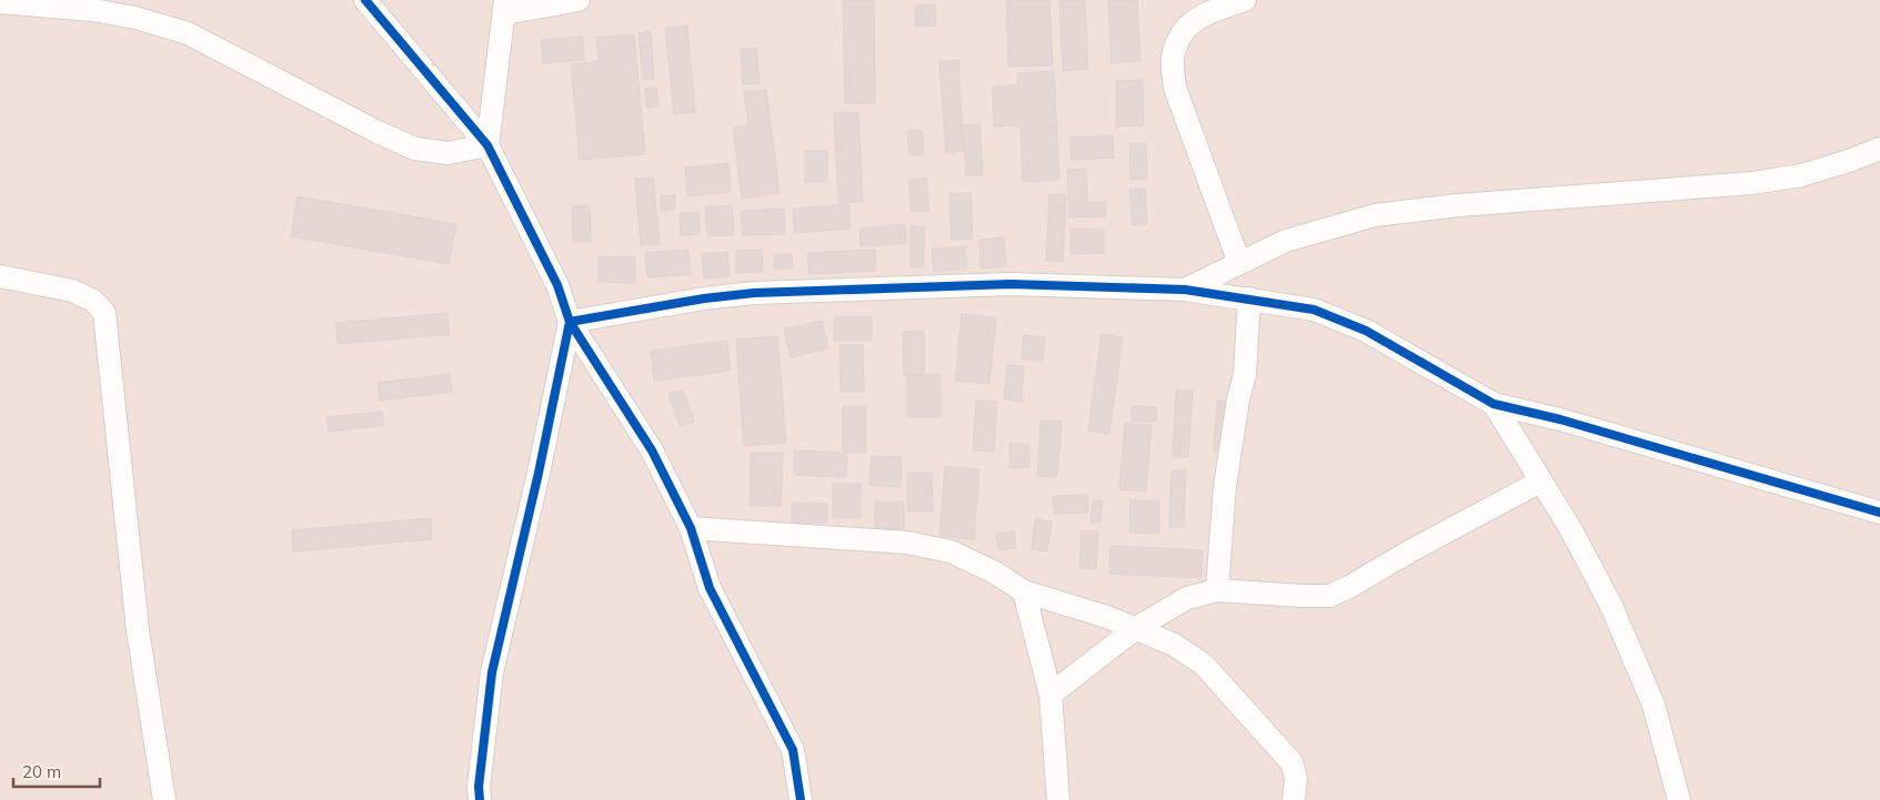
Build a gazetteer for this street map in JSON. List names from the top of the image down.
{
  "scale_bar": "20 m"
}
